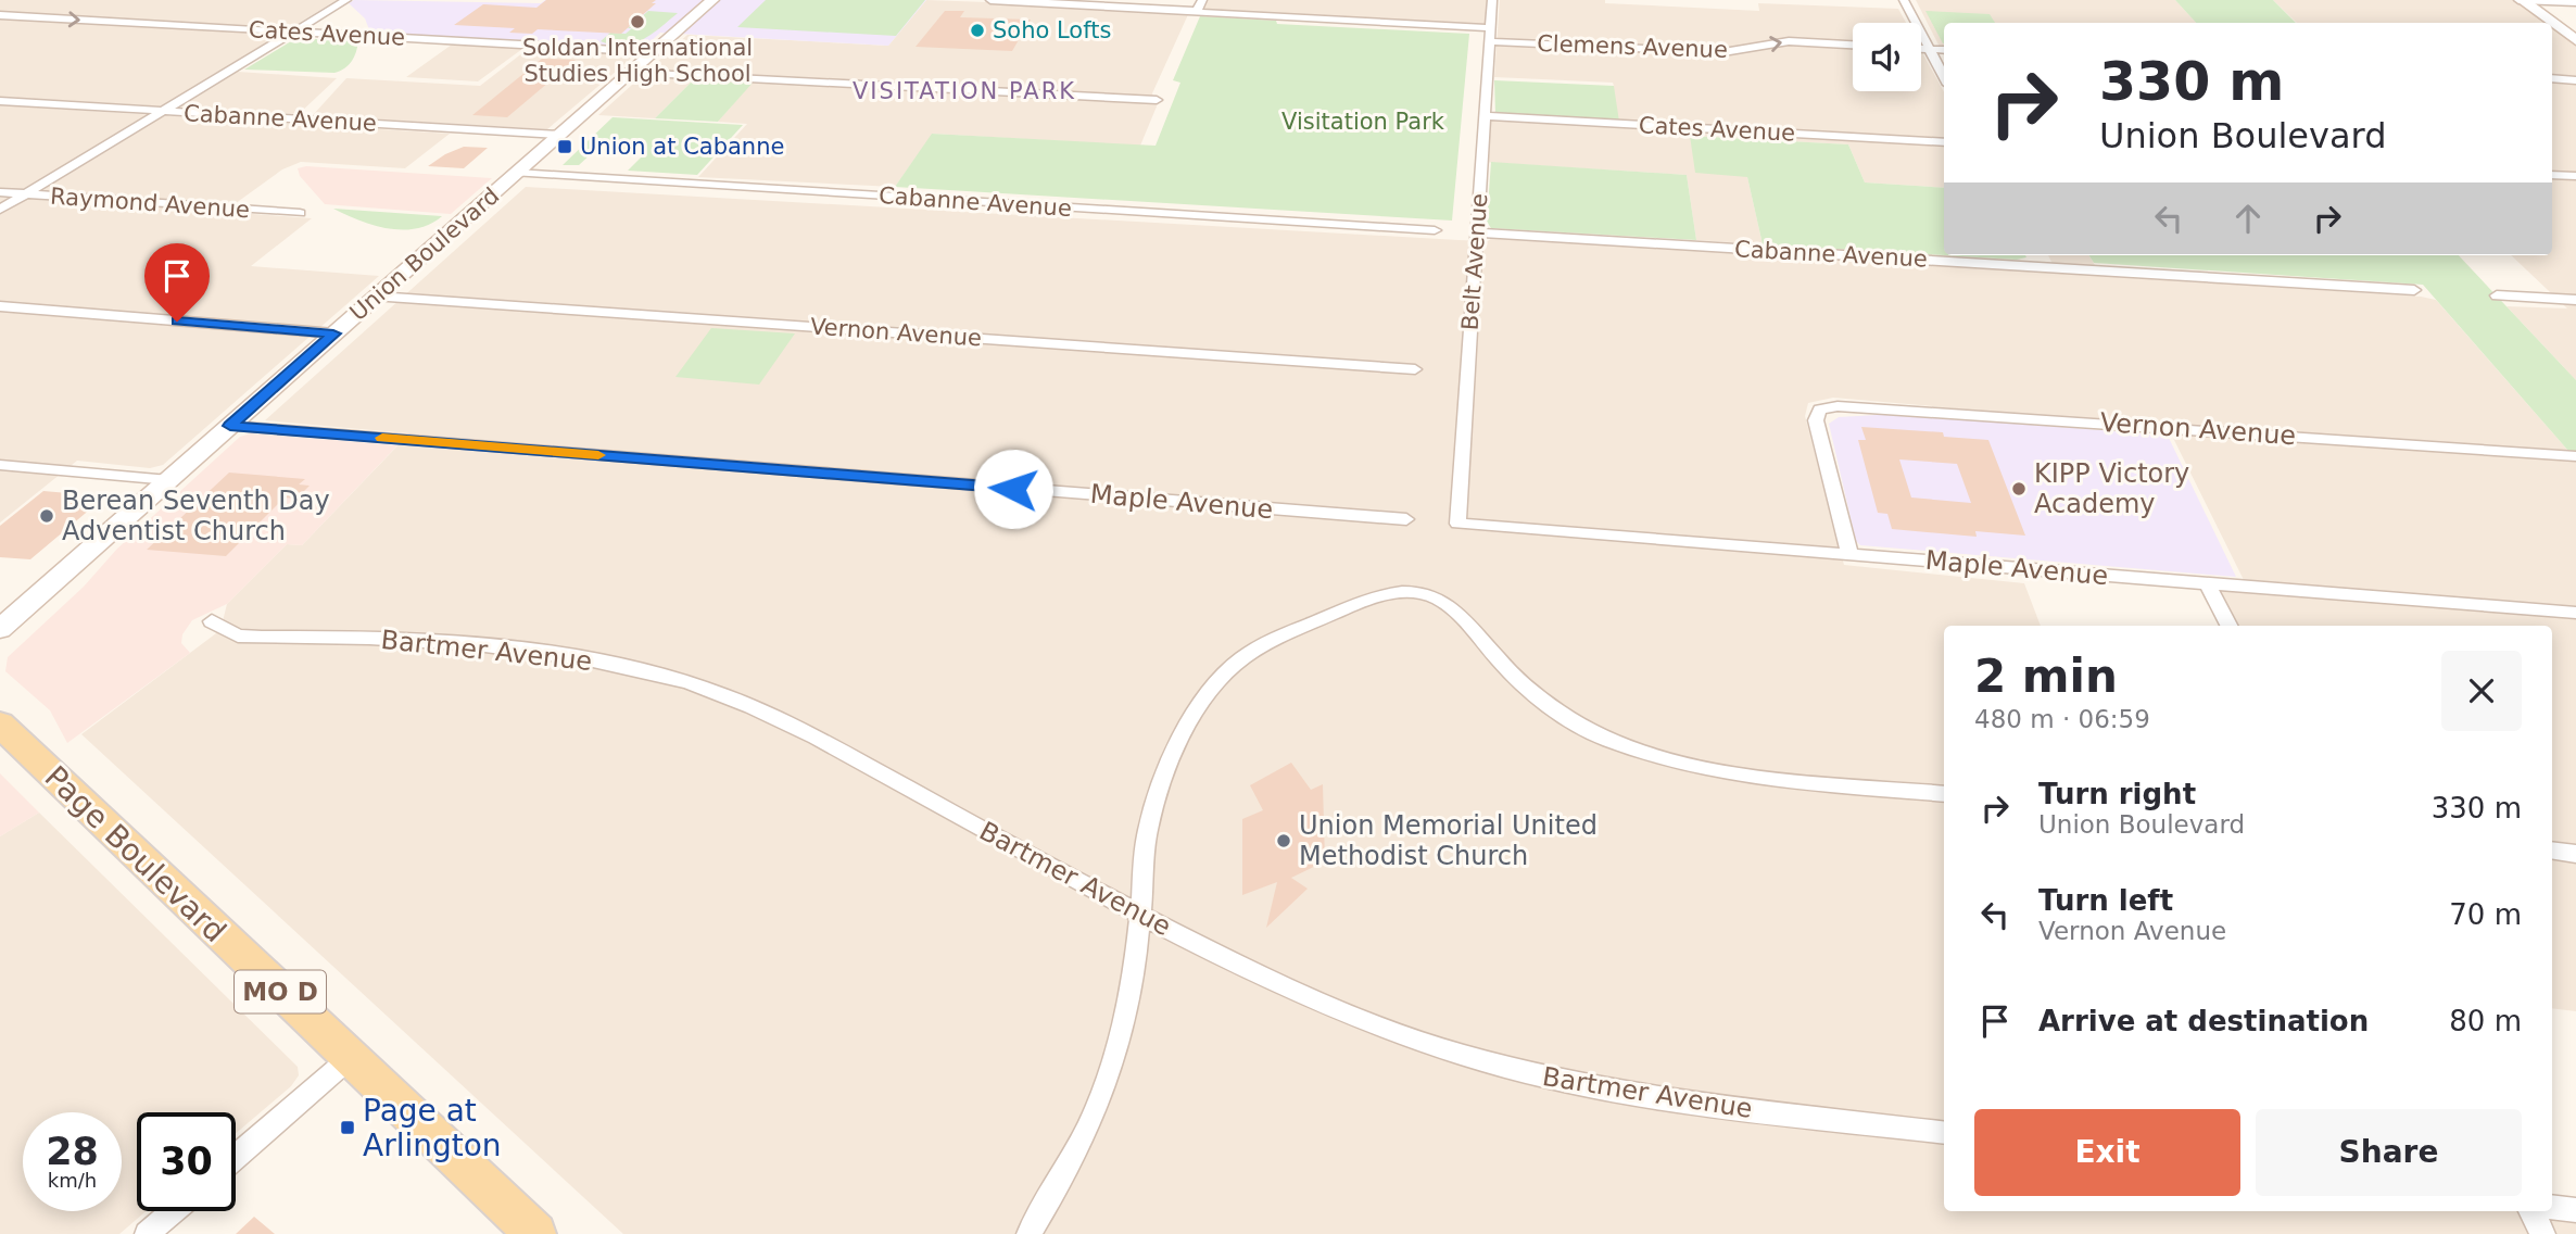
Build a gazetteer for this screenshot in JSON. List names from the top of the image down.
{
  "streets": {
    "main road": ["Union Boulevard", "Page Boulevard", "MO D"],
    "street": [
      "Cates Avenue",
      "Clemens Avenue",
      "Cabanne Avenue",
      "Raymond Avenue",
      "Belt Avenue",
      "Vernon Avenue",
      "Maple Avenue",
      "Bartmer Avenue"
    ]
  },
  "crossings": [
    ["Cates Avenue", "Union Boulevard"],
    ["Cates Avenue", "Belt Avenue"],
    ["Clemens Avenue", "Belt Avenue"],
    ["Cabanne Avenue", "Union Boulevard"],
    ["Cabanne Avenue", "Belt Avenue"],
    ["Union Boulevard", "Vernon Avenue"],
    ["Union Boulevard", "Maple Avenue"],
    ["Belt Avenue", "Maple Avenue"],
    ["Vernon Avenue", "Maple Avenue"]
  ],
  "one_way": ["Clemens Avenue"],
  "districts": ["VISITATION PARK"],
  "parks": ["Visitation Park"],
  "places": {
    "other": [
      "Soldan International Studies High School",
      "Soho Lofts",
      "KIPP Victory Academy",
      "Berean Seventh Day Adventist Church",
      "Union Memorial United Methodist Church"
    ],
    "transit": ["Union at Cabanne", "Page at Arlington"]
  },
  "page": {
    "turn": ["330 m", "Union Boulevard"],
    "heading": ["2 min", "480 m · 06:59"],
    "list": [
      {
        "name": "Turn right",
        "note": "Union Boulevard",
        "value": "330 m"
      },
      {
        "name": "Turn left",
        "note": "Vernon Avenue",
        "value": "70 m"
      },
      {
        "name": "Arrive at destination",
        "value": "80 m"
      }
    ],
    "buttons": ["Exit", "Share"],
    "speed": "28 km/h",
    "limit": "30"
  }
}
